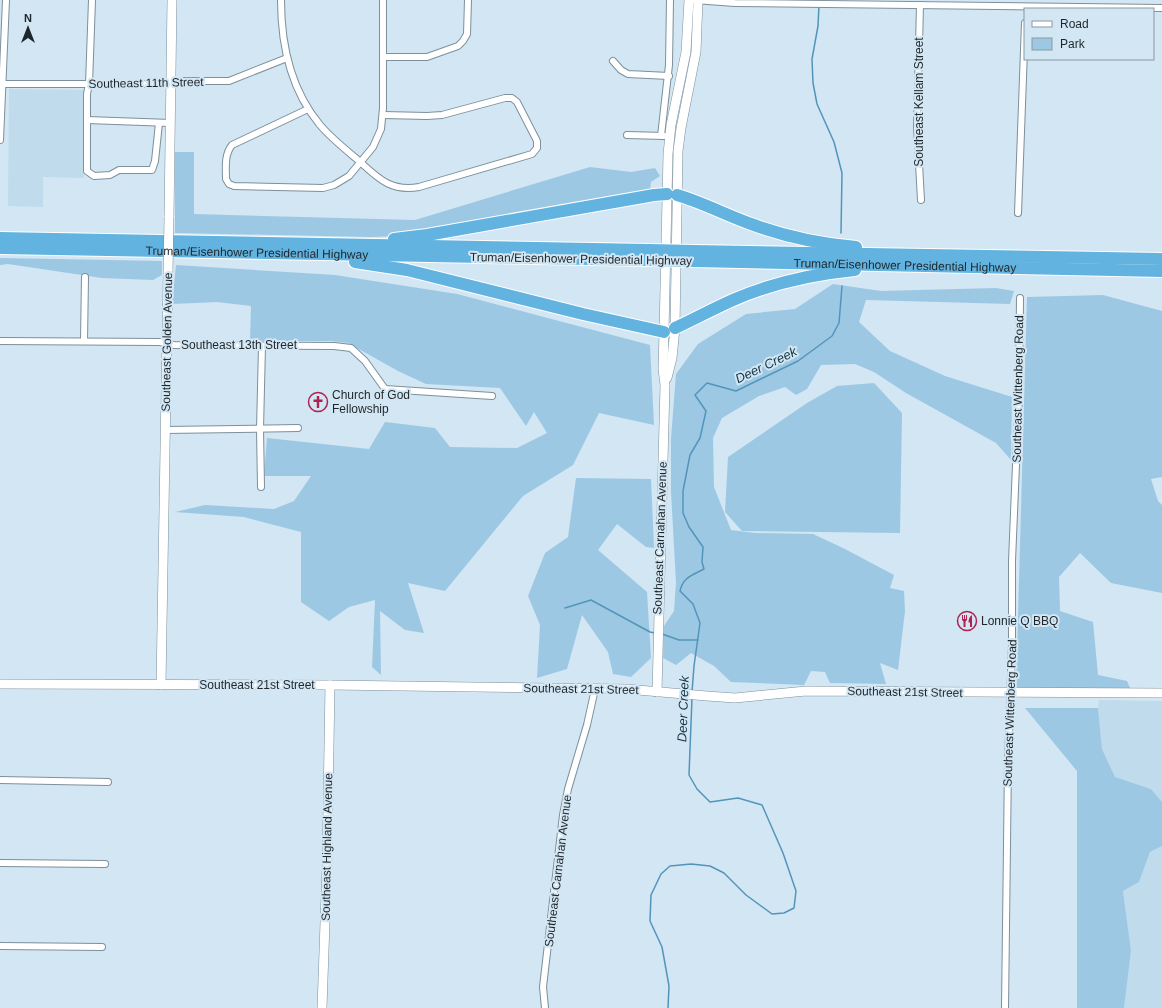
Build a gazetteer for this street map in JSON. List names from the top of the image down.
{
  "streets": {
    "highway": ["Truman/Eisenhower Presidential Highway"],
    "street": [
      "Southeast 11th Street",
      "Southeast Kellam Street",
      "Southeast Golden Avenue",
      "Southeast 13th Street",
      "Southeast Wittenberg Road",
      "Southeast Carnahan Avenue",
      "Southeast 21st Street",
      "Southeast Highland Avenue"
    ]
  },
  "crossings": [
    ["Southeast 11th Street", "Southeast Golden Avenue"],
    ["Southeast Golden Avenue", "Southeast 13th Street"],
    ["Southeast Golden Avenue", "Southeast 21st Street"],
    ["Southeast Wittenberg Road", "Southeast 21st Street"],
    ["Southeast Carnahan Avenue", "Southeast 21st Street"],
    ["Southeast 21st Street", "Southeast Highland Avenue"]
  ],
  "water": ["Deer Creek"],
  "places": {
    "church": ["Church of God Fellowship"],
    "restaurant": ["Lonnie Q BBQ"]
  },
  "legend": ["Road", "Park"],
  "north": "top"
}
